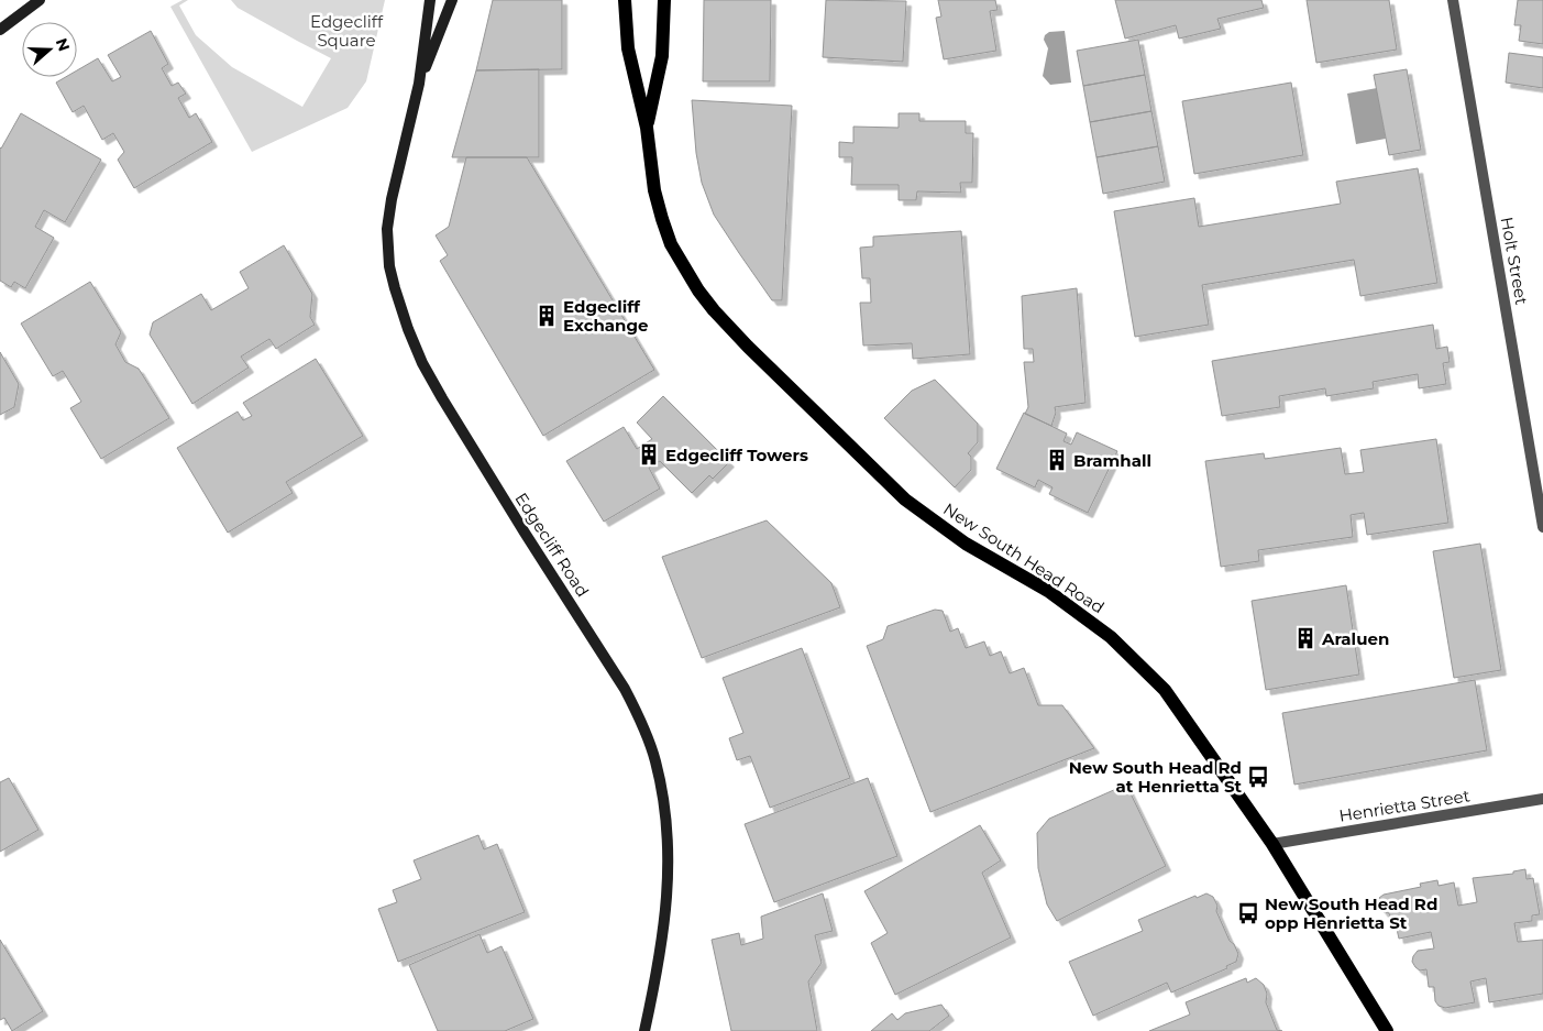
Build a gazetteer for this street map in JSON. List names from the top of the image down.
{
  "streets": {
    "main road": ["New South Head Road"],
    "street": ["Holt Street", "Edgecliff Road", "Henrietta Street"]
  },
  "crossings": [
    ["New South Head Road", "Henrietta Street"]
  ],
  "parks": ["Edgecliff Square"],
  "places": {
    "building": [
      "Edgecliff Exchange",
      "Edgecliff Towers",
      "Bramhall",
      "Araluen"
    ],
    "bus stop": ["New South Head Rd at Henrietta St", "New South Head Rd opp Henrietta St"]
  },
  "north": "right"
}
